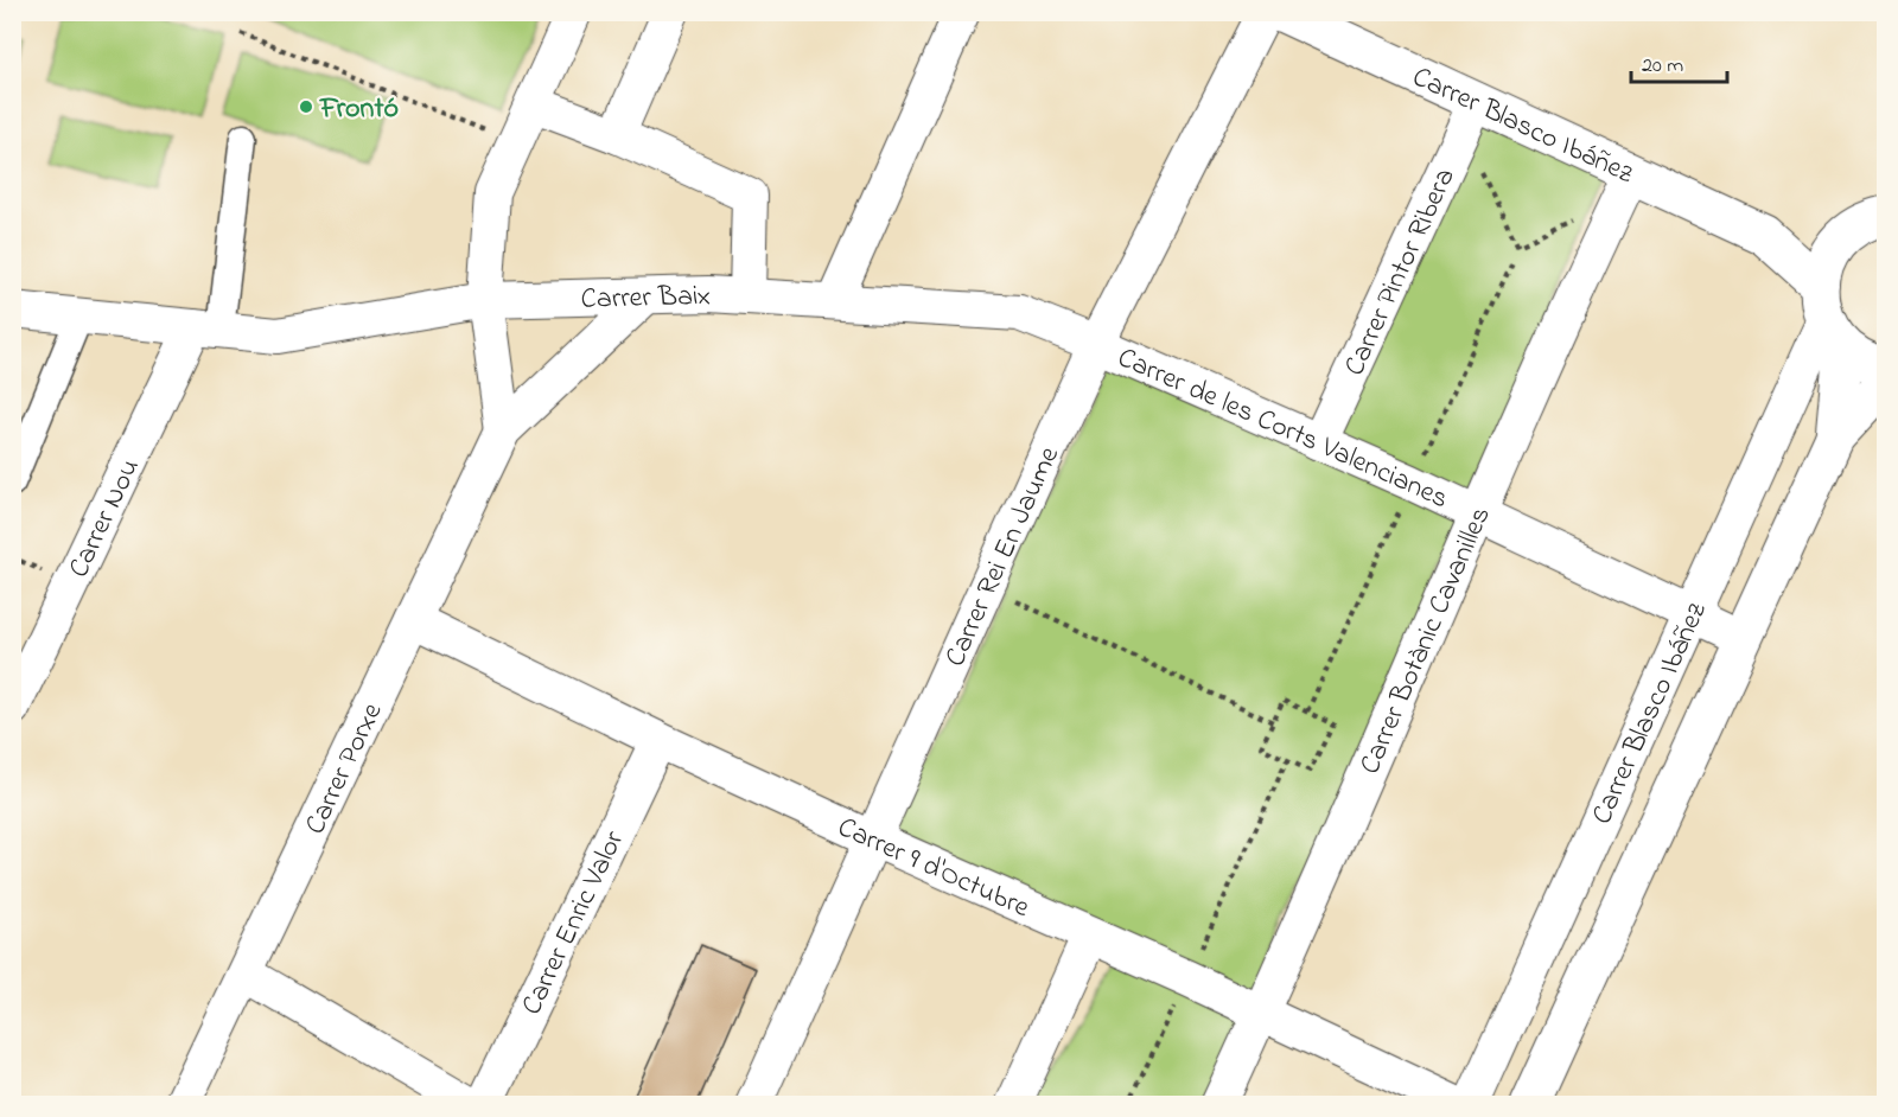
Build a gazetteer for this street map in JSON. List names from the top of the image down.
{
  "streets": {
    "street": [
      "Carrer Blasco Ibáñez",
      "Carrer Pintor Ribera",
      "Carrer Baix",
      "Carrer de les Corts Valencianes",
      "Carrer Nou",
      "Carrer Rei En Jaume",
      "Carrer Botànic Cavanilles",
      "Carrer Porxe",
      "Carrer 9 d'Octubre",
      "Carrer Enric Valor"
    ]
  },
  "crossings": [
    ["Carrer Blasco Ibáñez", "Carrer Pintor Ribera"],
    ["Carrer Blasco Ibáñez", "Carrer de les Corts Valencianes"],
    ["Carrer Blasco Ibáñez", "Carrer Botànic Cavanilles"],
    ["Carrer Pintor Ribera", "Carrer de les Corts Valencianes"],
    ["Carrer Baix", "Carrer de les Corts Valencianes"],
    ["Carrer Baix", "Carrer Nou"],
    ["Carrer Baix", "Carrer Rei En Jaume"],
    ["Carrer Baix", "Carrer Porxe"],
    ["Carrer de les Corts Valencianes", "Carrer Rei En Jaume"],
    ["Carrer de les Corts Valencianes", "Carrer Botànic Cavanilles"],
    ["Carrer Rei En Jaume", "Carrer 9 d'Octubre"],
    ["Carrer Botànic Cavanilles", "Carrer 9 d'Octubre"],
    ["Carrer Porxe", "Carrer 9 d'Octubre"],
    ["Carrer 9 d'Octubre", "Carrer Enric Valor"]
  ],
  "places": ["Frontó"],
  "scale_bar": "20 m"
}
